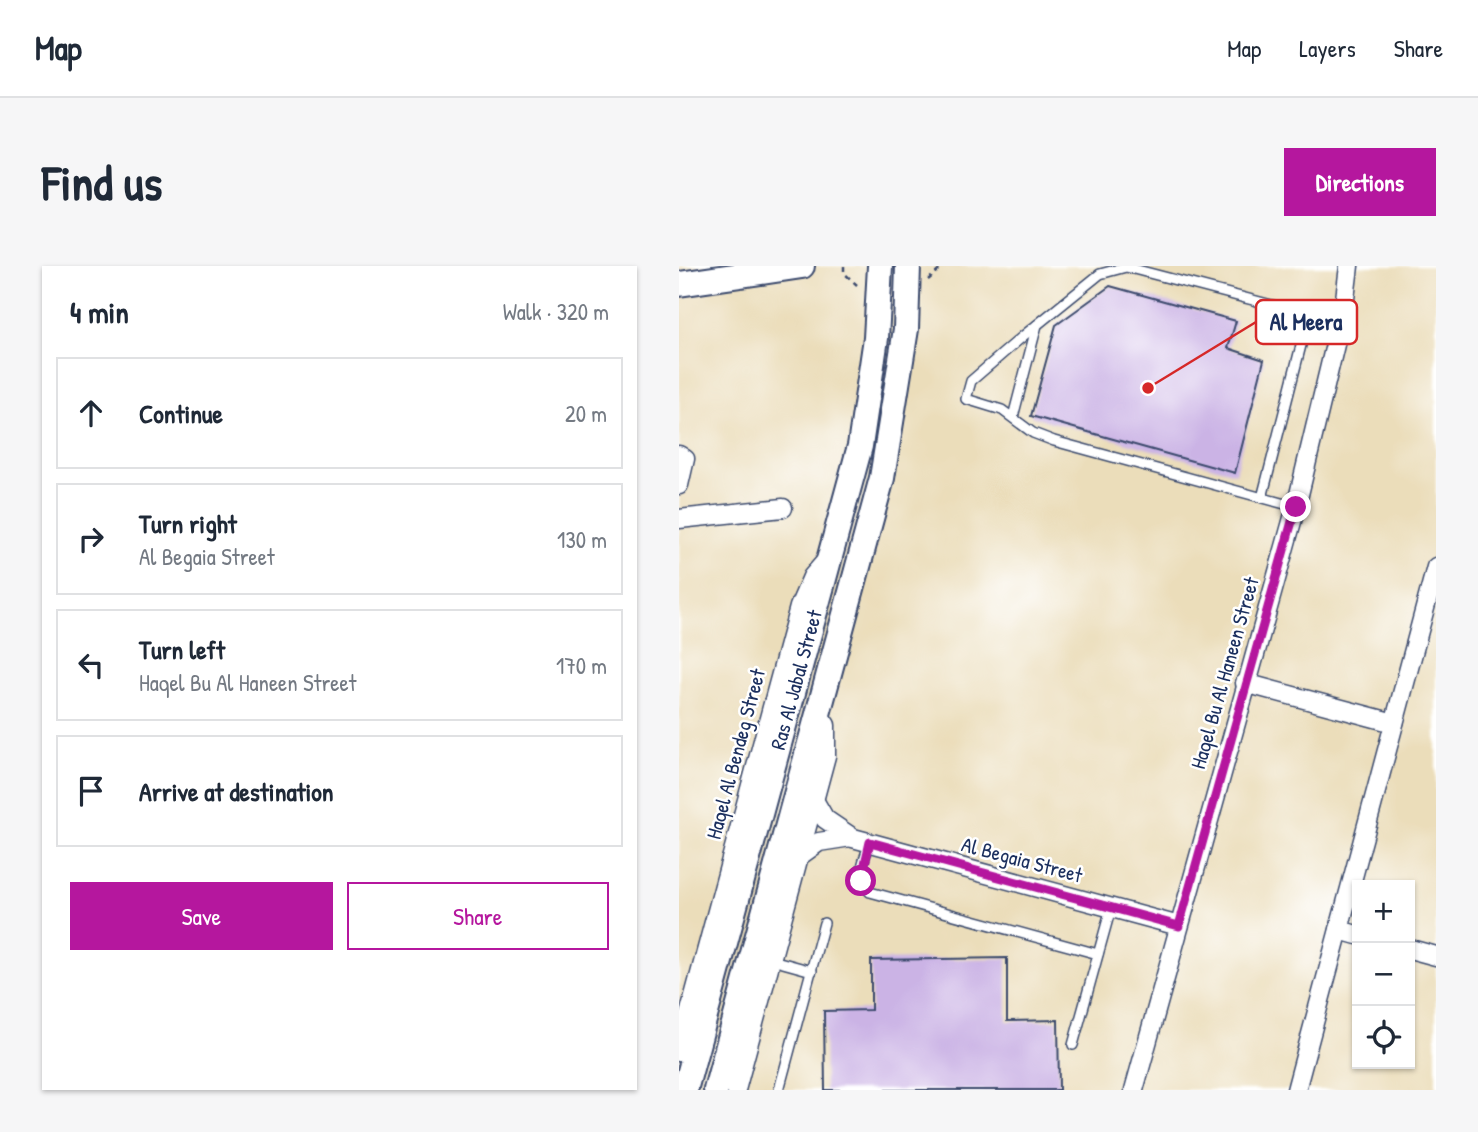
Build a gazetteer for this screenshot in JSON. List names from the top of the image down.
{
  "streets": {
    "main road": ["Ras Al Jabal Street"],
    "street": ["Haqel Bu Al Haneen Street", "Haqel Al Bendeg Street", "Al Begaia Street"]
  },
  "crossings": [
    ["Haqel Bu Al Haneen Street", "Al Begaia Street"],
    ["Ras Al Jabal Street", "Haqel Al Bendeg Street"]
  ],
  "places": ["Al Meera"],
  "page": {
    "header": "Map",
    "nav": ["Map", "Layers", "Share"],
    "buttons": [
      "Directions",
      ["Save", "Share"]
    ],
    "title": "Find us",
    "heading": ["4 min", "Walk · 320 m"],
    "list": [
      ["Continue", "20 m"],
      ["Turn right", "Al Begaia Street", "130 m"],
      ["Turn left", "Haqel Bu Al Haneen Street", "170 m"],
      "Arrive at destination"
    ],
    "map_buttons": ["+", "−"]
  }
}
